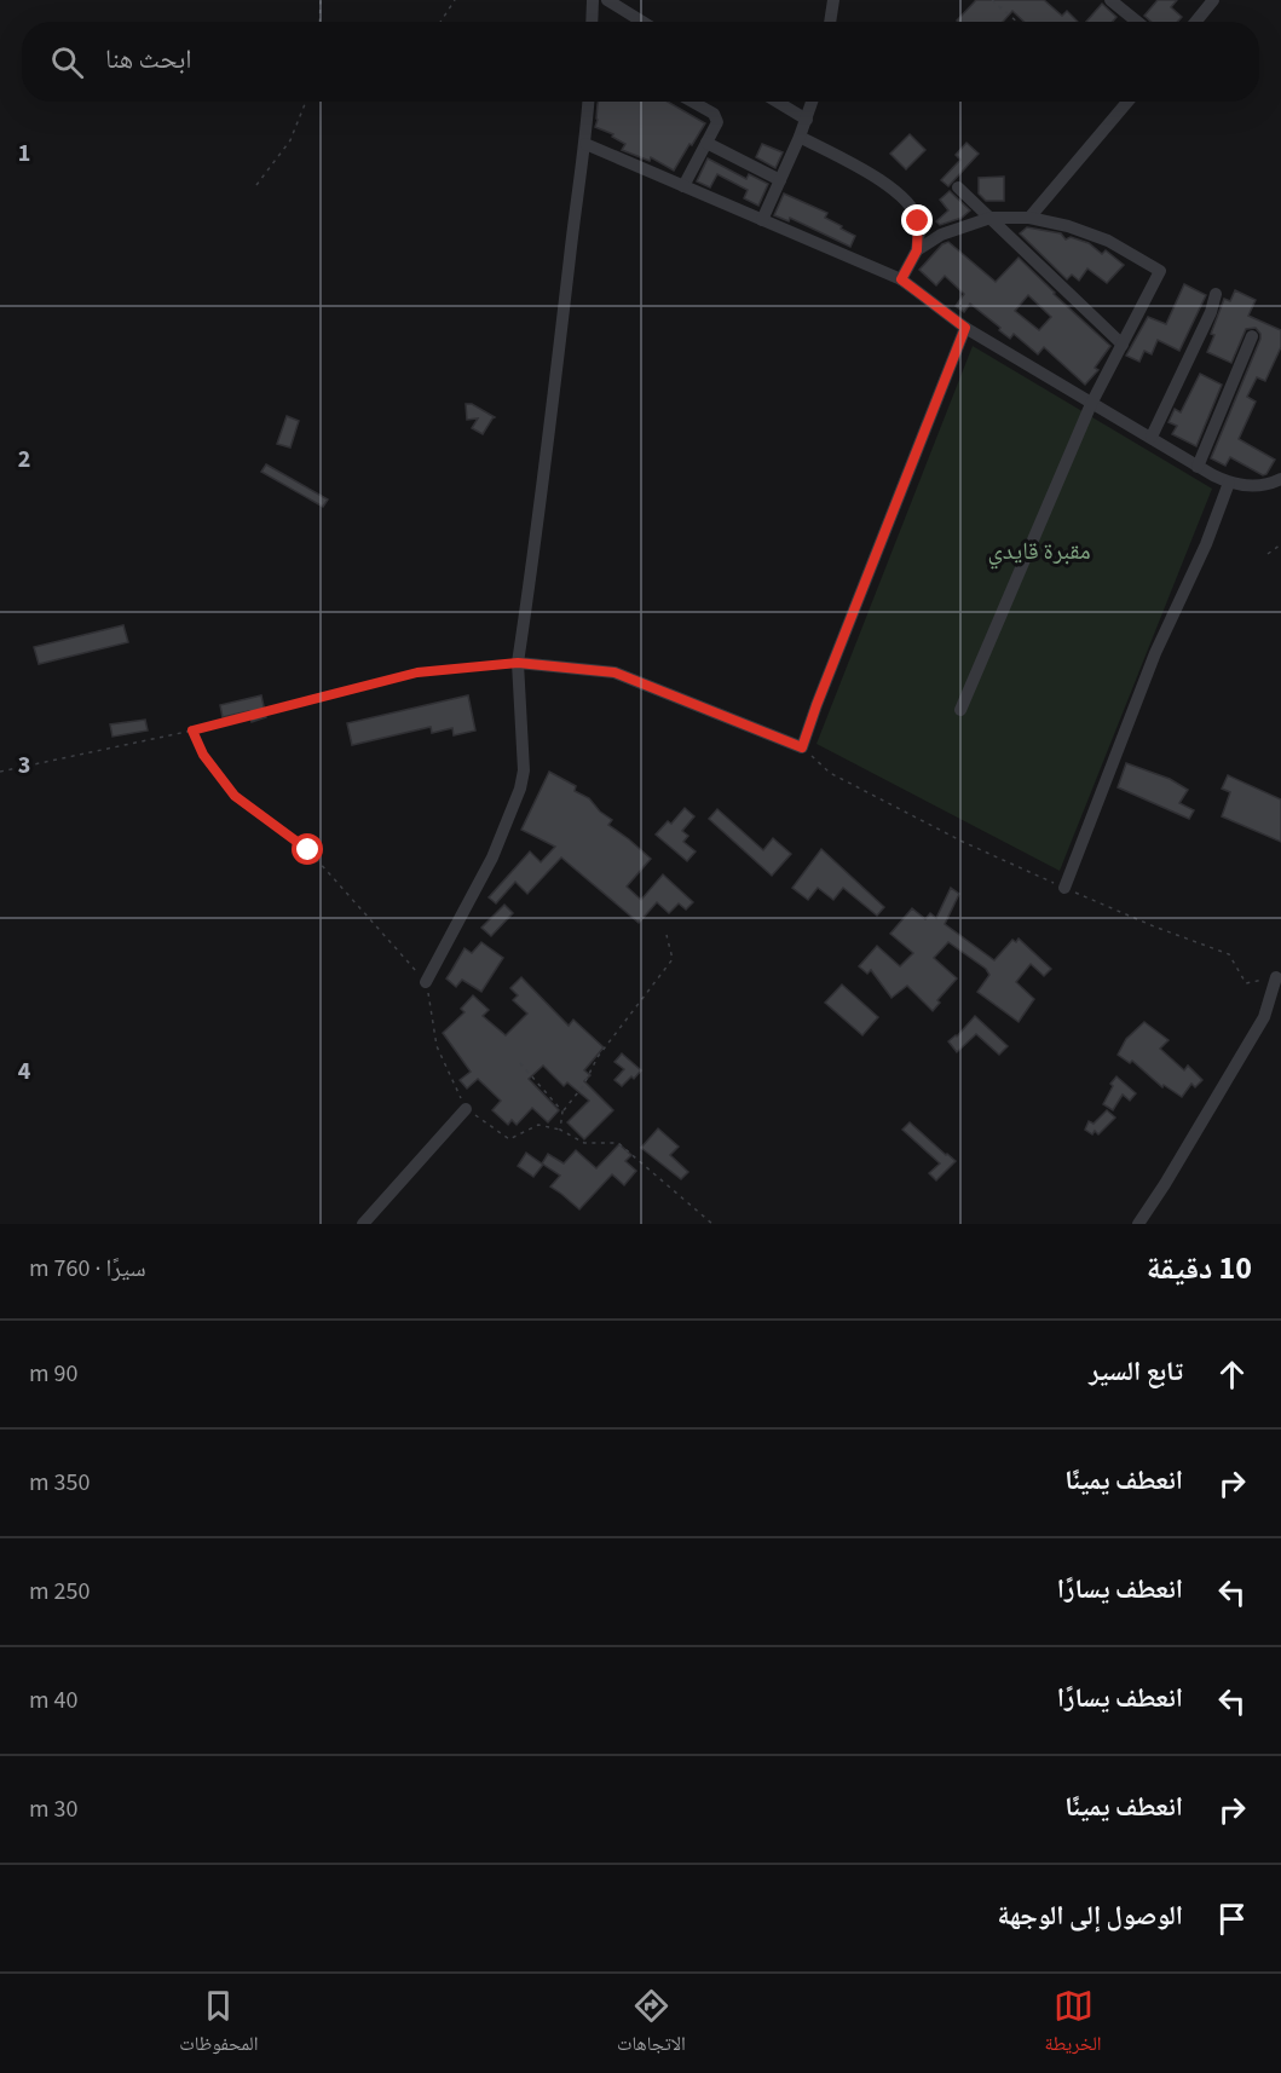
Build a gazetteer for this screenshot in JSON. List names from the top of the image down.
{
  "parks": ["مقبرة قايدي"],
  "page": {
    "search": "ابحث هنا",
    "heading": ["10 دقيقة", "سيرًا · 760 m"],
    "list": [
      ["تابع السير", "90 m"],
      ["انعطف يمينًا", "350 m"],
      ["انعطف يسارًا", "250 m"],
      ["انعطف يسارًا", "40 m"],
      ["انعطف يمينًا", "30 m"],
      "الوصول إلى الوجهة"
    ],
    "nav": ["الخريطة", "الاتجاهات", "المحفوظات"]
  },
  "grid": {
    "rows": [
      "1",
      "2",
      "3",
      "4"
    ]
  }
}
